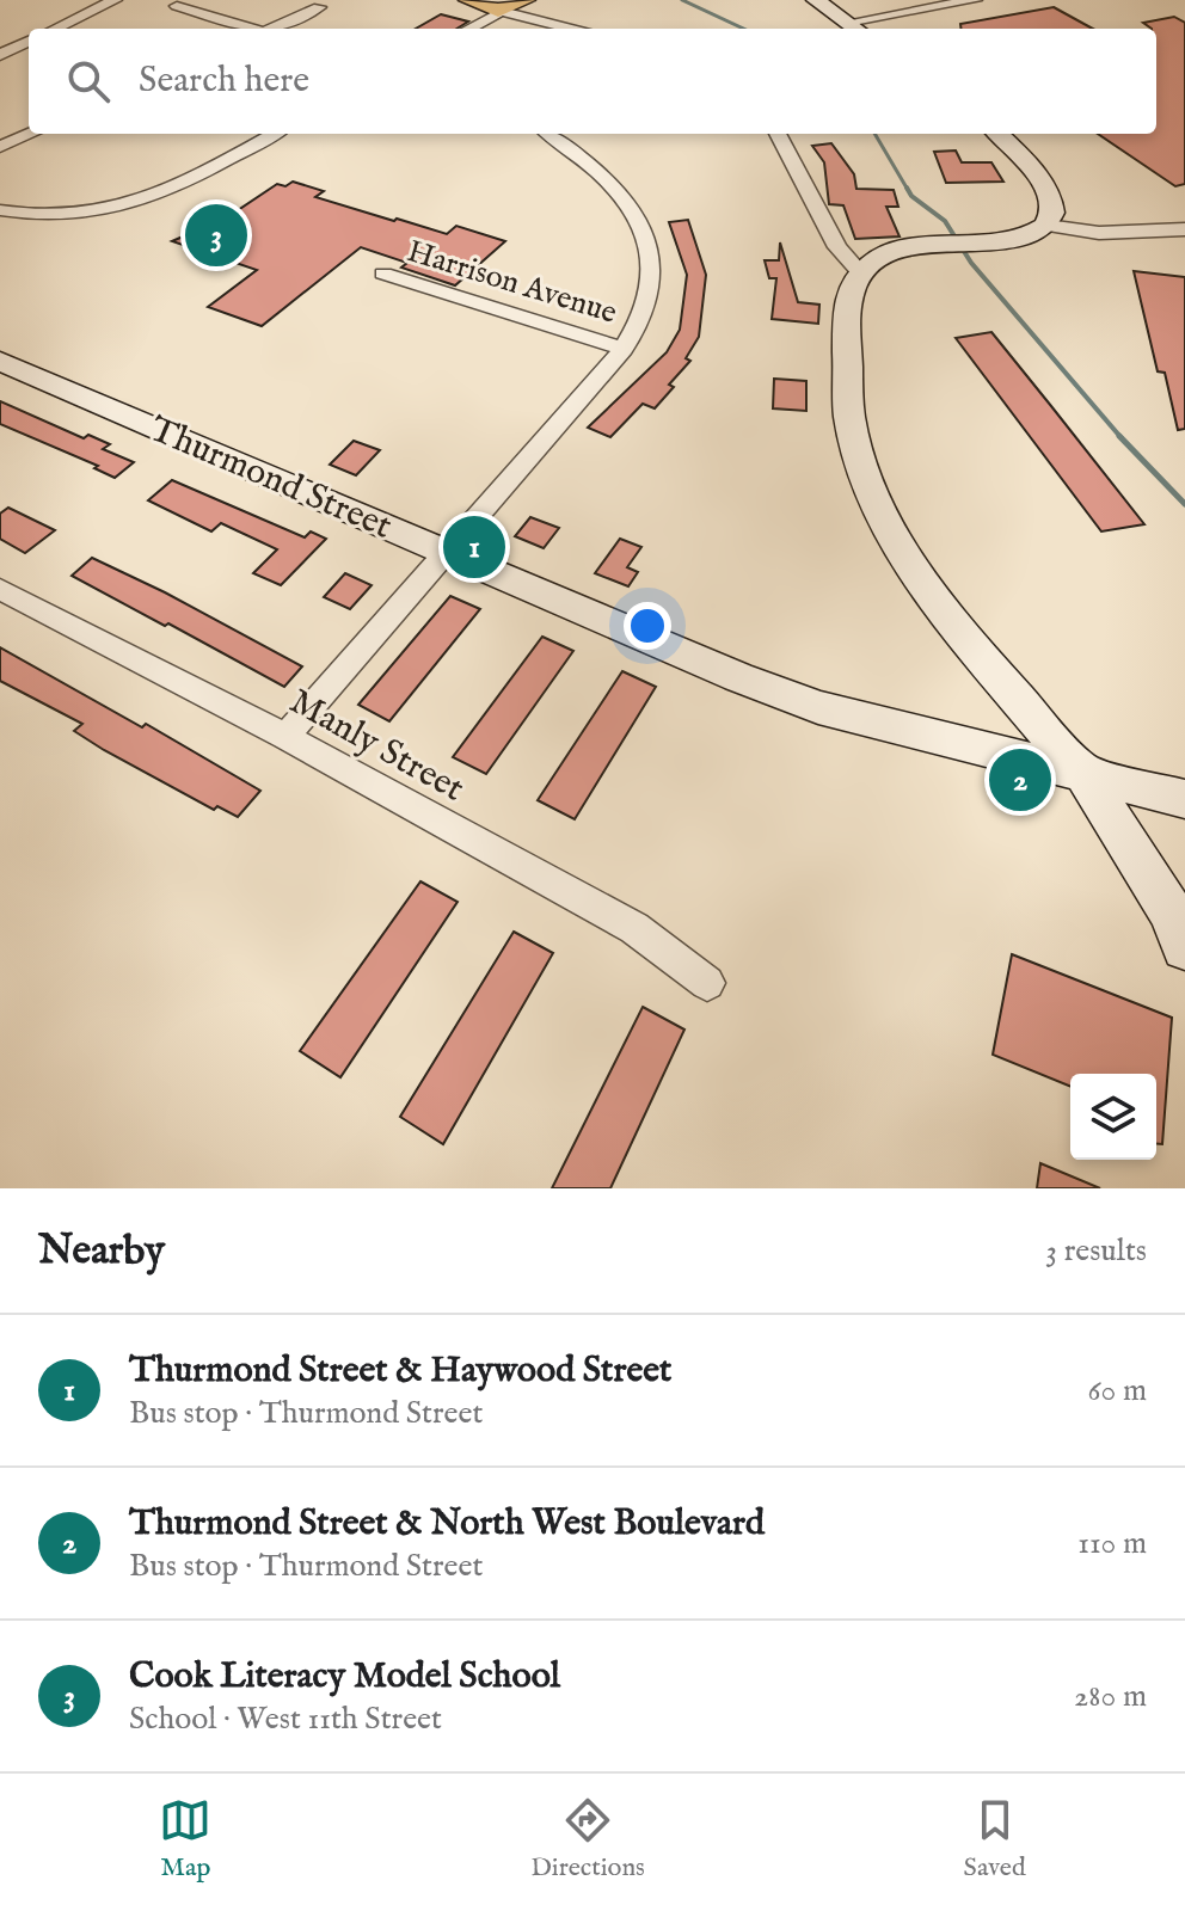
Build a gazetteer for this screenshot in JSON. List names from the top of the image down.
{
  "streets": {
    "main road": ["Thurmond Street"],
    "street": ["Harrison Avenue", "Manly Street"]
  },
  "page": {
    "search": "Search here",
    "pins": ["3", "1", "2"],
    "heading": ["Nearby", "3 results"],
    "list": [
      {
        "mark": "1",
        "name": "Thurmond Street & Haywood Street",
        "note": "Bus stop · Thurmond Street",
        "value": "60 m"
      },
      {
        "mark": "2",
        "name": "Thurmond Street & North West Boulevard",
        "note": "Bus stop · Thurmond Street",
        "value": "110 m"
      },
      {
        "mark": "3",
        "name": "Cook Literacy Model School",
        "note": "School · West 11th Street",
        "value": "280 m"
      }
    ],
    "nav": ["Map", "Directions", "Saved"]
  }
}
